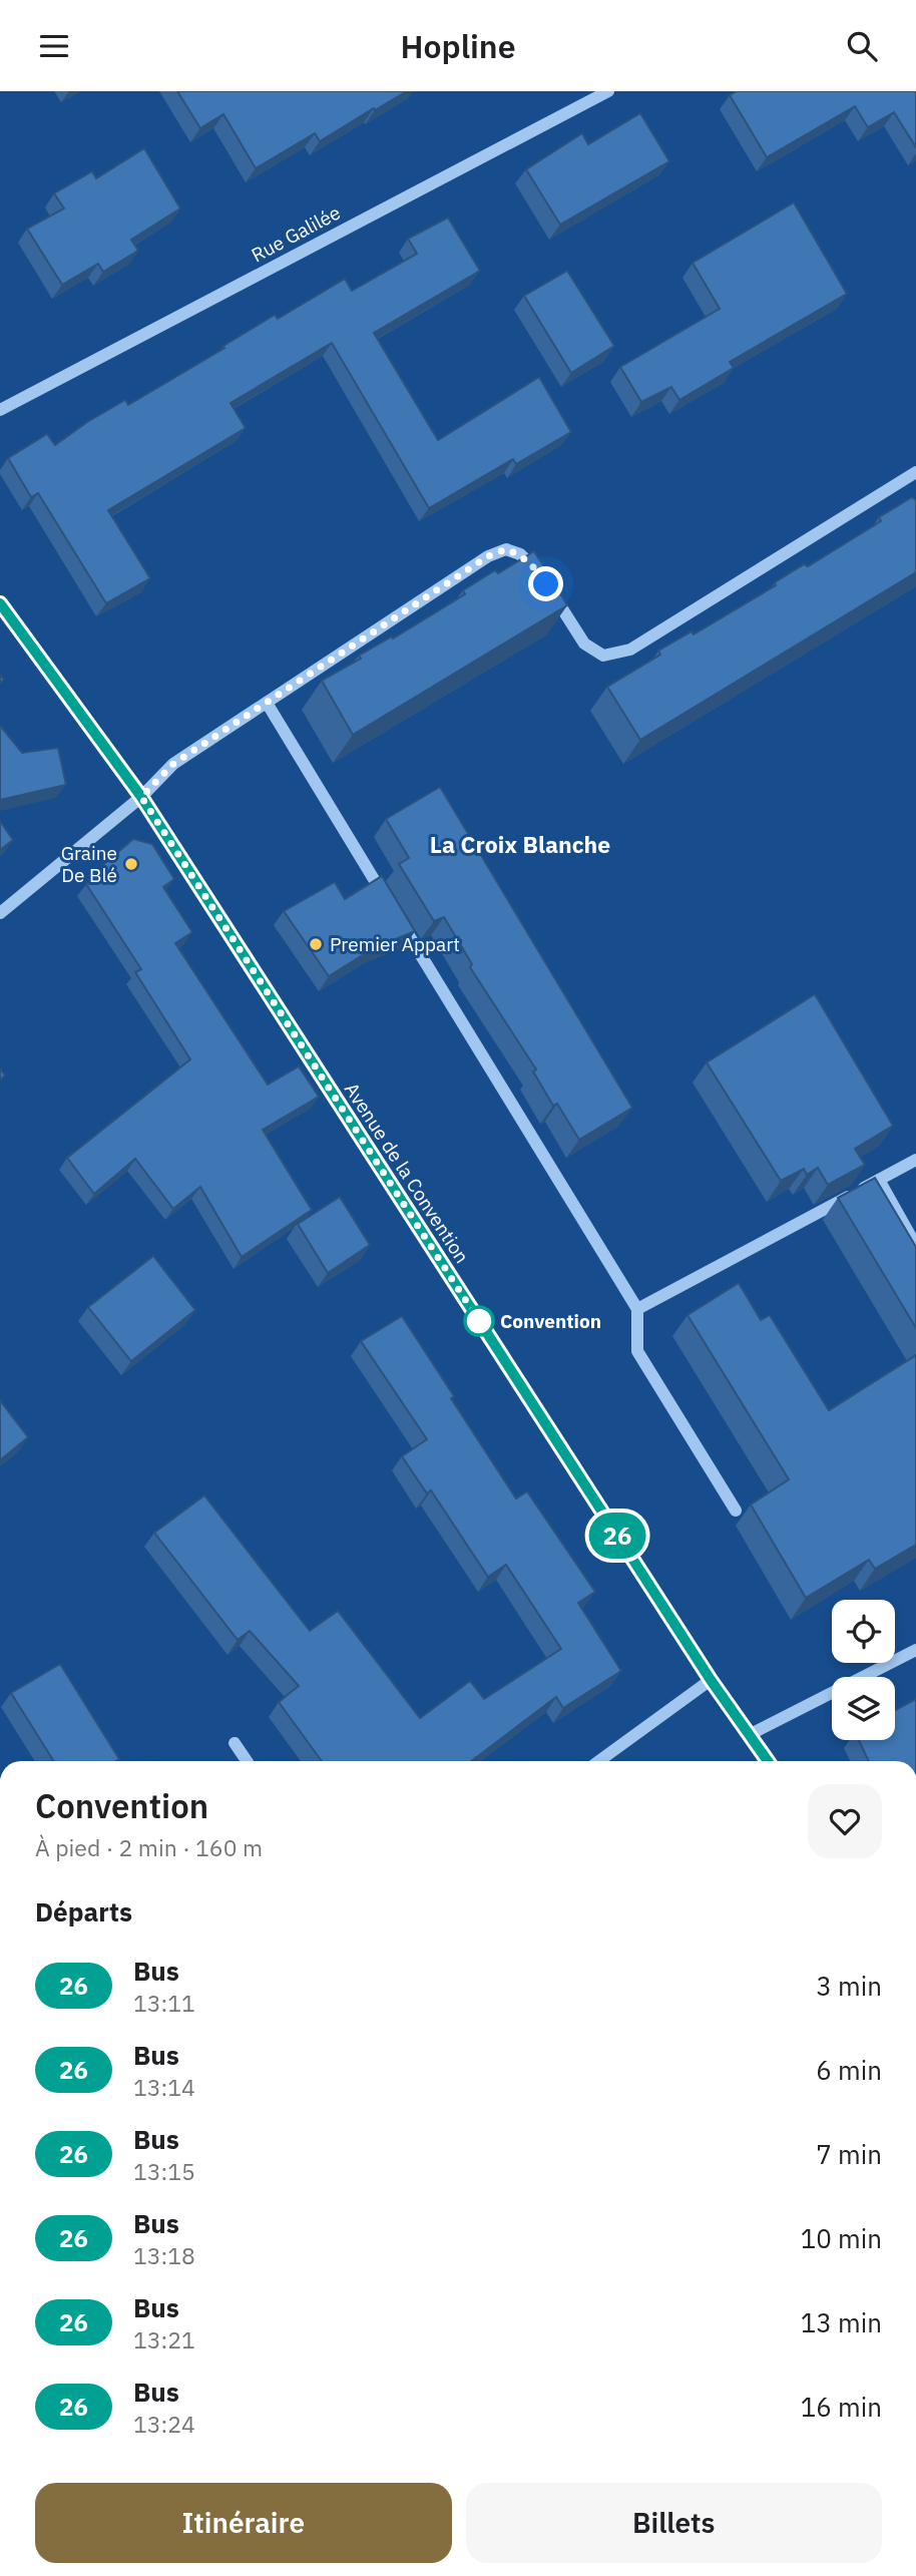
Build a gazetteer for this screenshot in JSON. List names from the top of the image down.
{
  "streets": {
    "street": ["Rue Galilée", "Avenue de la Convention"]
  },
  "districts": ["La Croix Blanche"],
  "places": ["Graine De Blé", "Premier Appart", "Convention"],
  "lines": ["bus line 26"],
  "page": {
    "header": "Hopline",
    "on_map": "26",
    "heading": [
      ["Convention", "À pied · 2 min · 160 m"],
      "Départs"
    ],
    "list": [
      {
        "mark": "26",
        "name": "Bus",
        "note": "13:11",
        "value": "3 min"
      },
      {
        "mark": "26",
        "name": "Bus",
        "note": "13:14",
        "value": "6 min"
      },
      {
        "mark": "26",
        "name": "Bus",
        "note": "13:15",
        "value": "7 min"
      },
      {
        "mark": "26",
        "name": "Bus",
        "note": "13:18",
        "value": "10 min"
      },
      {
        "mark": "26",
        "name": "Bus",
        "note": "13:21",
        "value": "13 min"
      },
      {
        "mark": "26",
        "name": "Bus",
        "note": "13:24",
        "value": "16 min"
      }
    ],
    "buttons": ["Itinéraire", "Billets"]
  }
}
